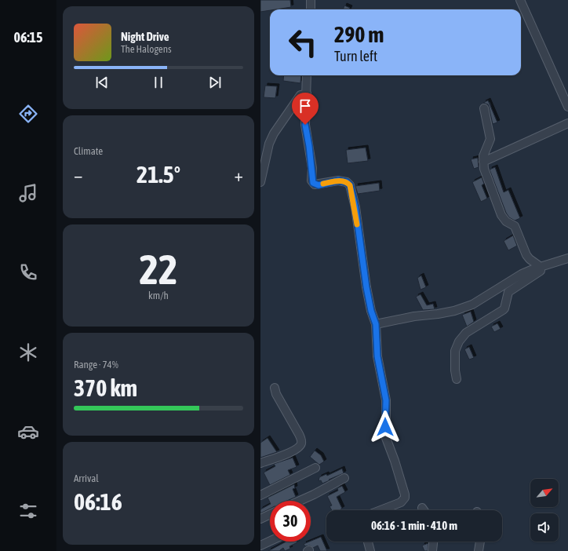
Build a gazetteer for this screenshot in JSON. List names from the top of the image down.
{
  "north": "top right",
  "page": {
    "tabs": "06:15",
    "turn": ["290 m", "Turn left"],
    "song": ["Night Drive", "The Halogens"],
    "tile": [
      "Climate",
      ["22", "km/h"],
      ["Range · 74%", "370 km"],
      ["Arrival", "06:16"]
    ],
    "heat": ["−", "21.5°", "+"],
    "limit": "30",
    "trip": "06:16 · 1 min · 410 m"
  }
}
